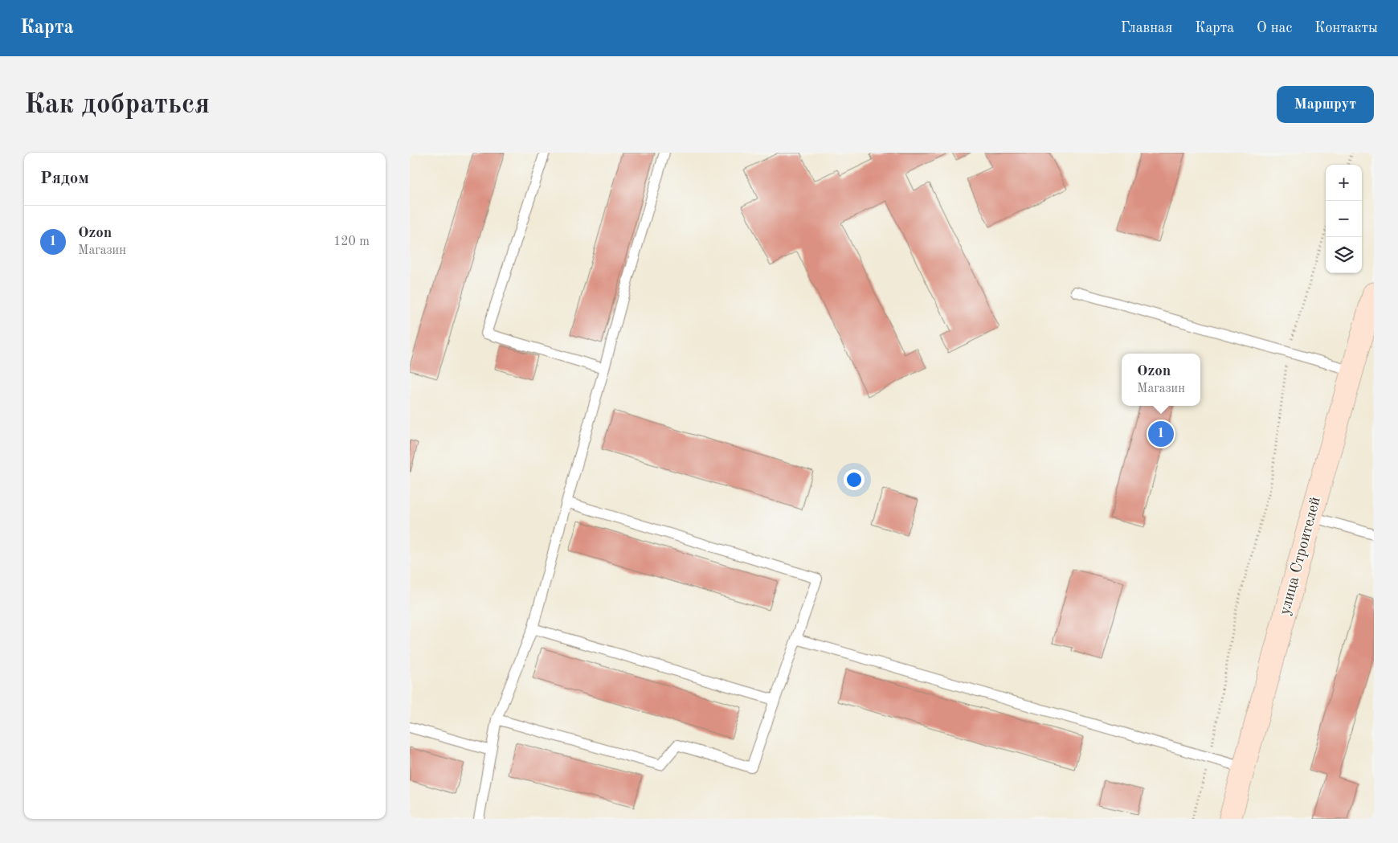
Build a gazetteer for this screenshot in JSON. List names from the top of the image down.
{
  "streets": {
    "main road": ["улица Строителей"]
  },
  "page": {
    "header": "Карта",
    "nav": [
      "Главная",
      "Карта",
      "О нас",
      "Контакты"
    ],
    "buttons": "Маршрут",
    "title": "Как добраться",
    "heading": "Рядом",
    "map_buttons": ["+", "−"],
    "list": [
      {
        "mark": "1",
        "name": "Ozon",
        "note": "Магазин",
        "value": "120 m"
      }
    ],
    "popup": ["Ozon", "Магазин"],
    "pins": "1"
  }
}
